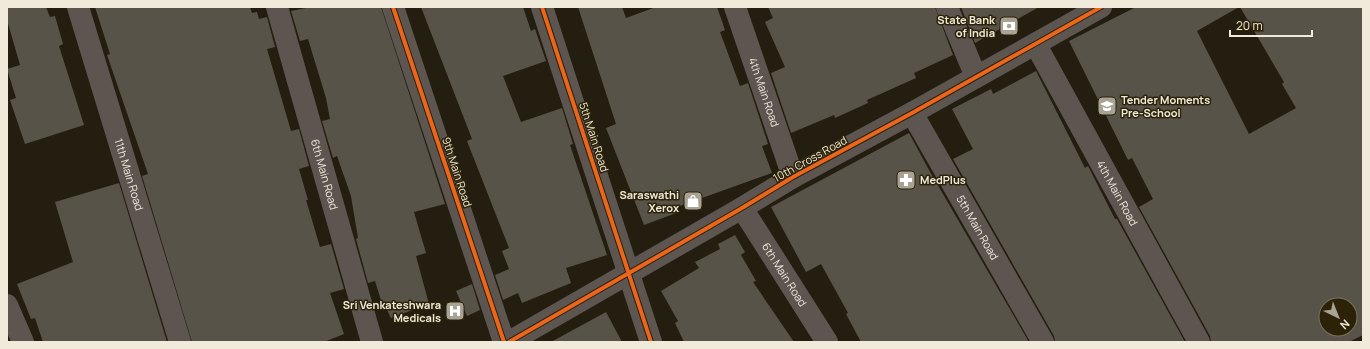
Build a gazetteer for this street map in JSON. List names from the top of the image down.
{
  "streets": {
    "street": [
      "4th Main Road",
      "5th Main Road",
      "10th Cross Road",
      "9th Main Road",
      "6th Main Road",
      "11th Main Road"
    ]
  },
  "crossings": [
    ["4th Main Road", "10th Cross Road"],
    ["5th Main Road", "10th Cross Road"],
    ["10th Cross Road", "6th Main Road"]
  ],
  "places": {
    "bank": ["State Bank of India"],
    "school or university": ["Tender Moments Pre-School"],
    "pharmacy": ["MedPlus"],
    "shop": ["Saraswathi Xerox"],
    "hospital": ["Sri Venkateshwara Medicals"]
  },
  "scale_bar": "20 m",
  "north": "bottom right"
}
